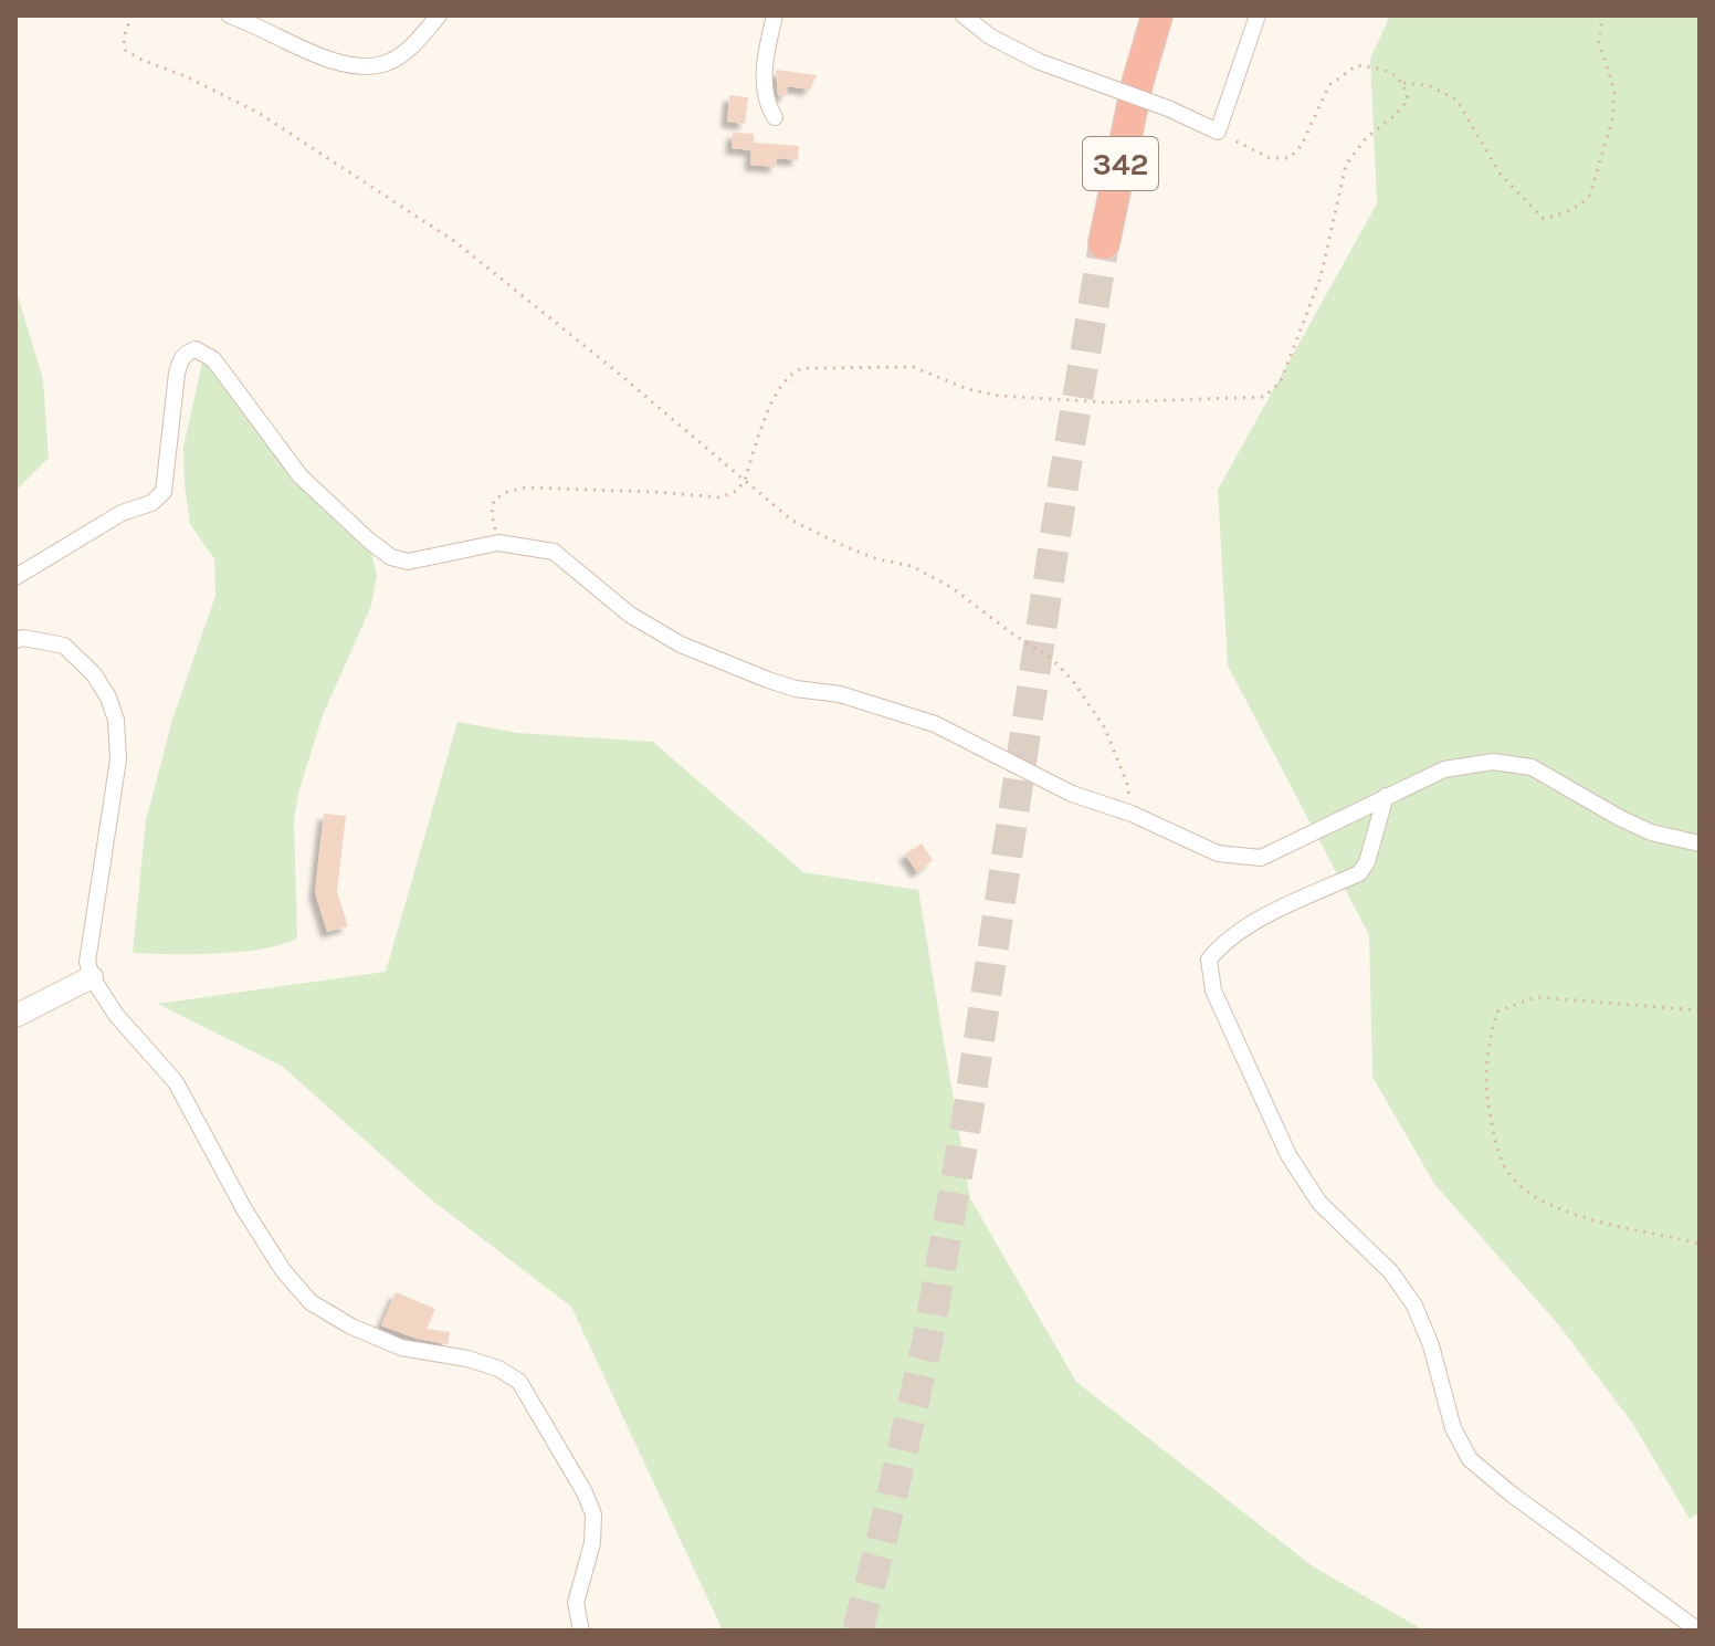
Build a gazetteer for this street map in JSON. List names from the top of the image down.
{
  "streets": {
    "highway": ["342"]
  }
}
